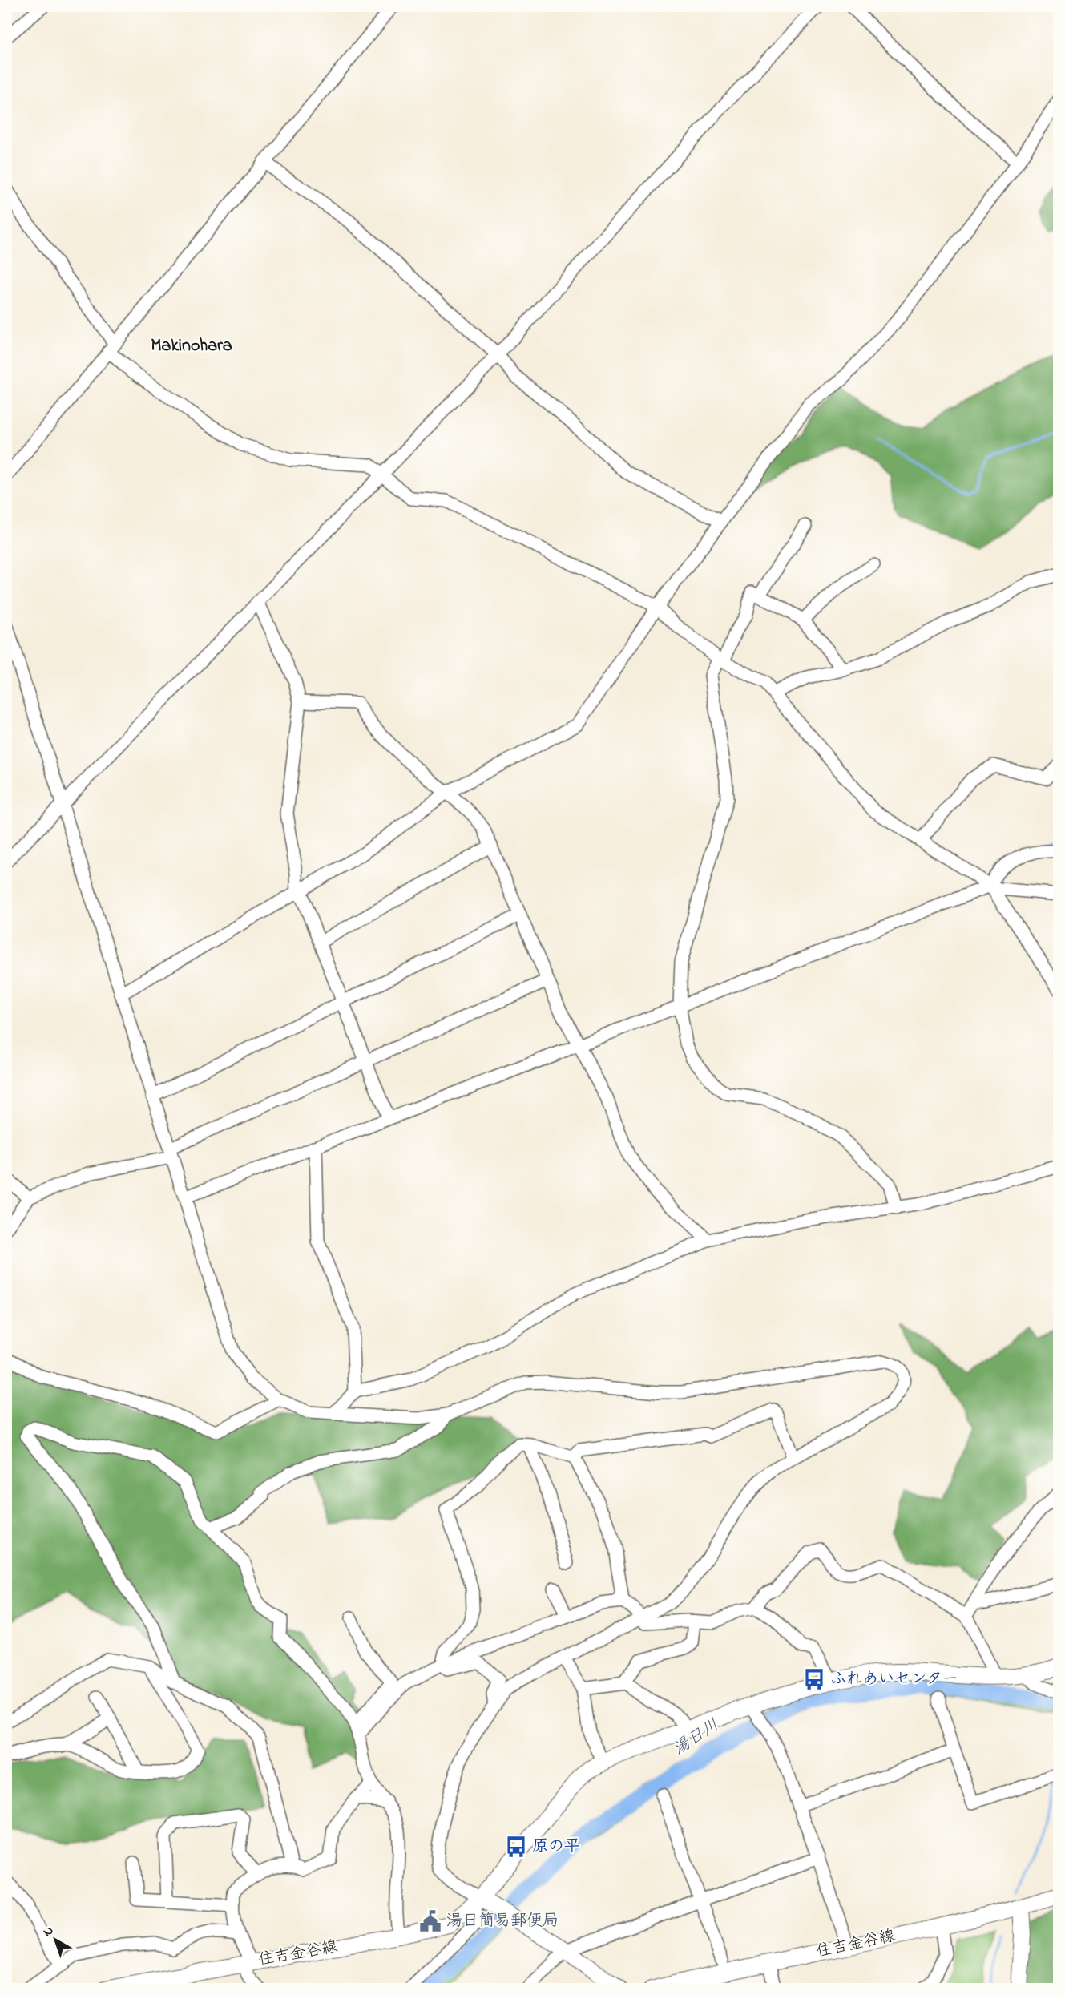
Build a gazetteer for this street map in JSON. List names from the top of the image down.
{
  "streets": {
    "main road": ["住吉金谷線"]
  },
  "districts": ["Makinohara"],
  "water": ["湯日川"],
  "places": {
    "bus stop": ["ふれあいセンター", "原の平"],
    "public building": ["湯日簡易郵便局"]
  },
  "north": "top left"
}
